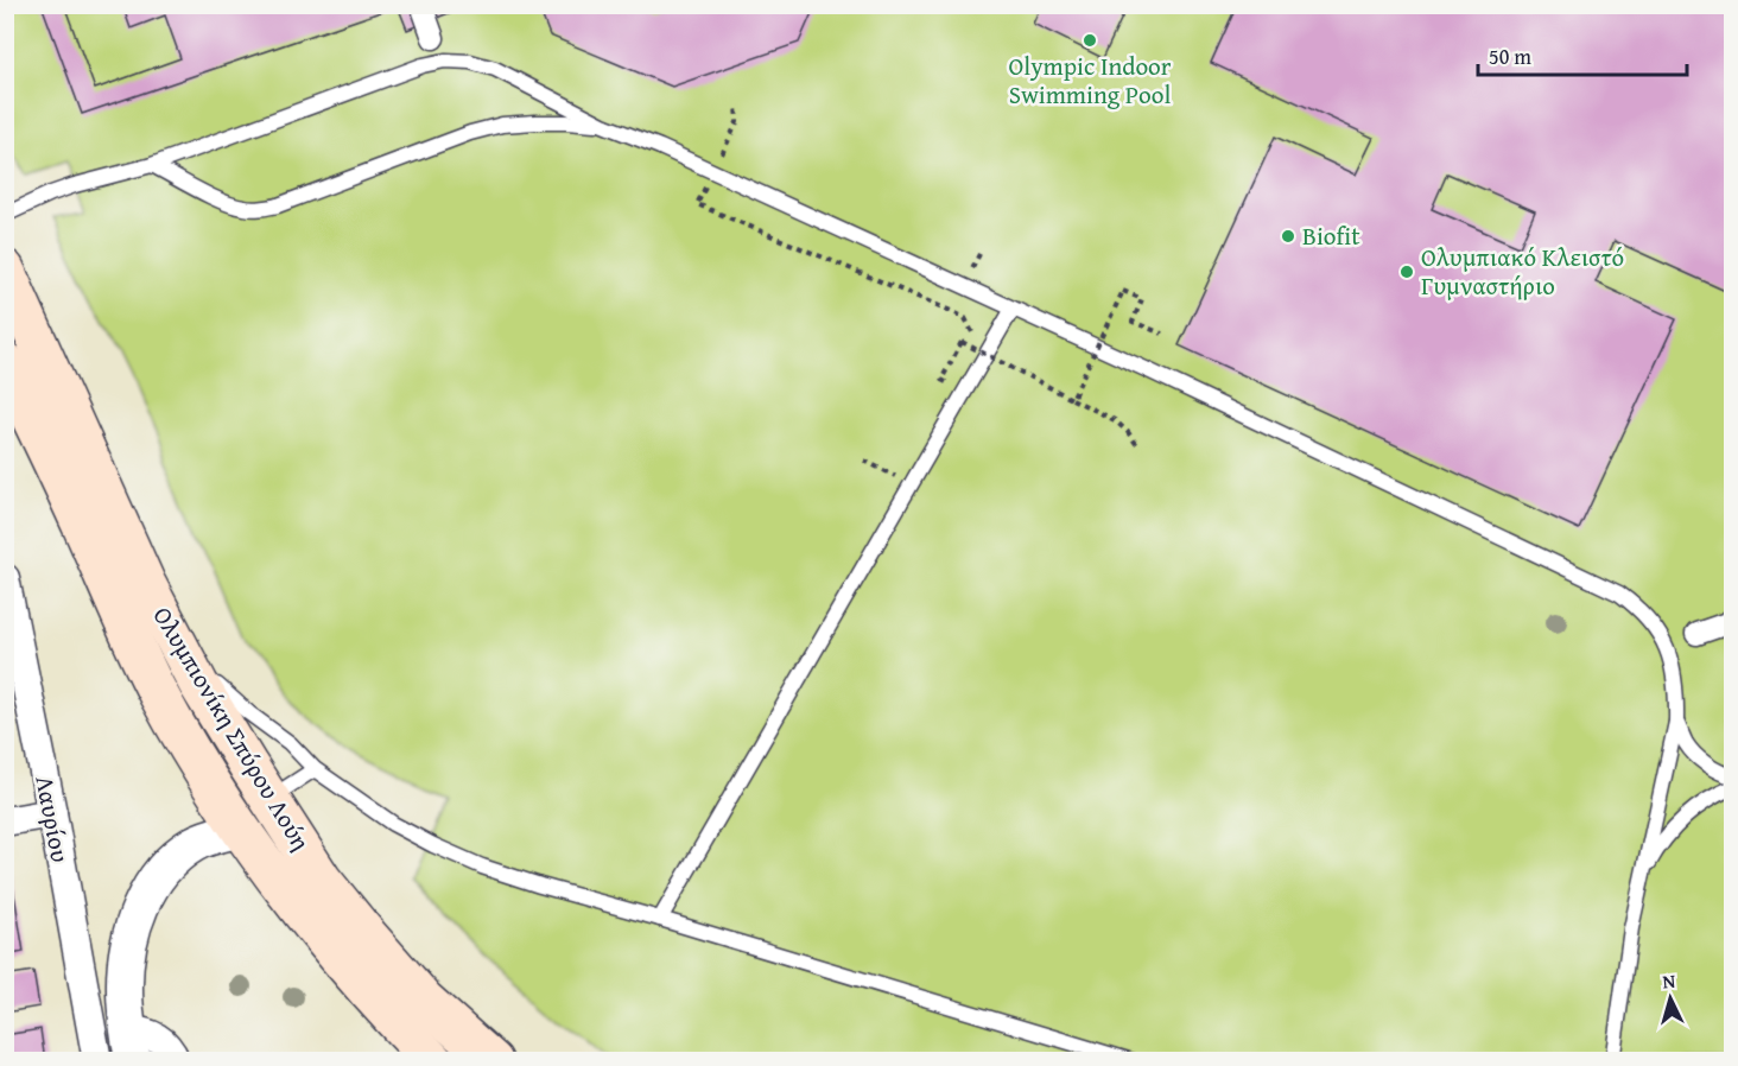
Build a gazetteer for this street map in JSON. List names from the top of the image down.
{
  "streets": {
    "main road": ["Ολυμπιονίκη Σπύρου Λούη"],
    "street": ["Λαυρίου"]
  },
  "places": ["Olympic Indoor Swimming Pool", "Biofit", "Ολυμπιακό Κλειστό Γυμναστήριο"],
  "scale_bar": "50 m",
  "north": "top"
}
